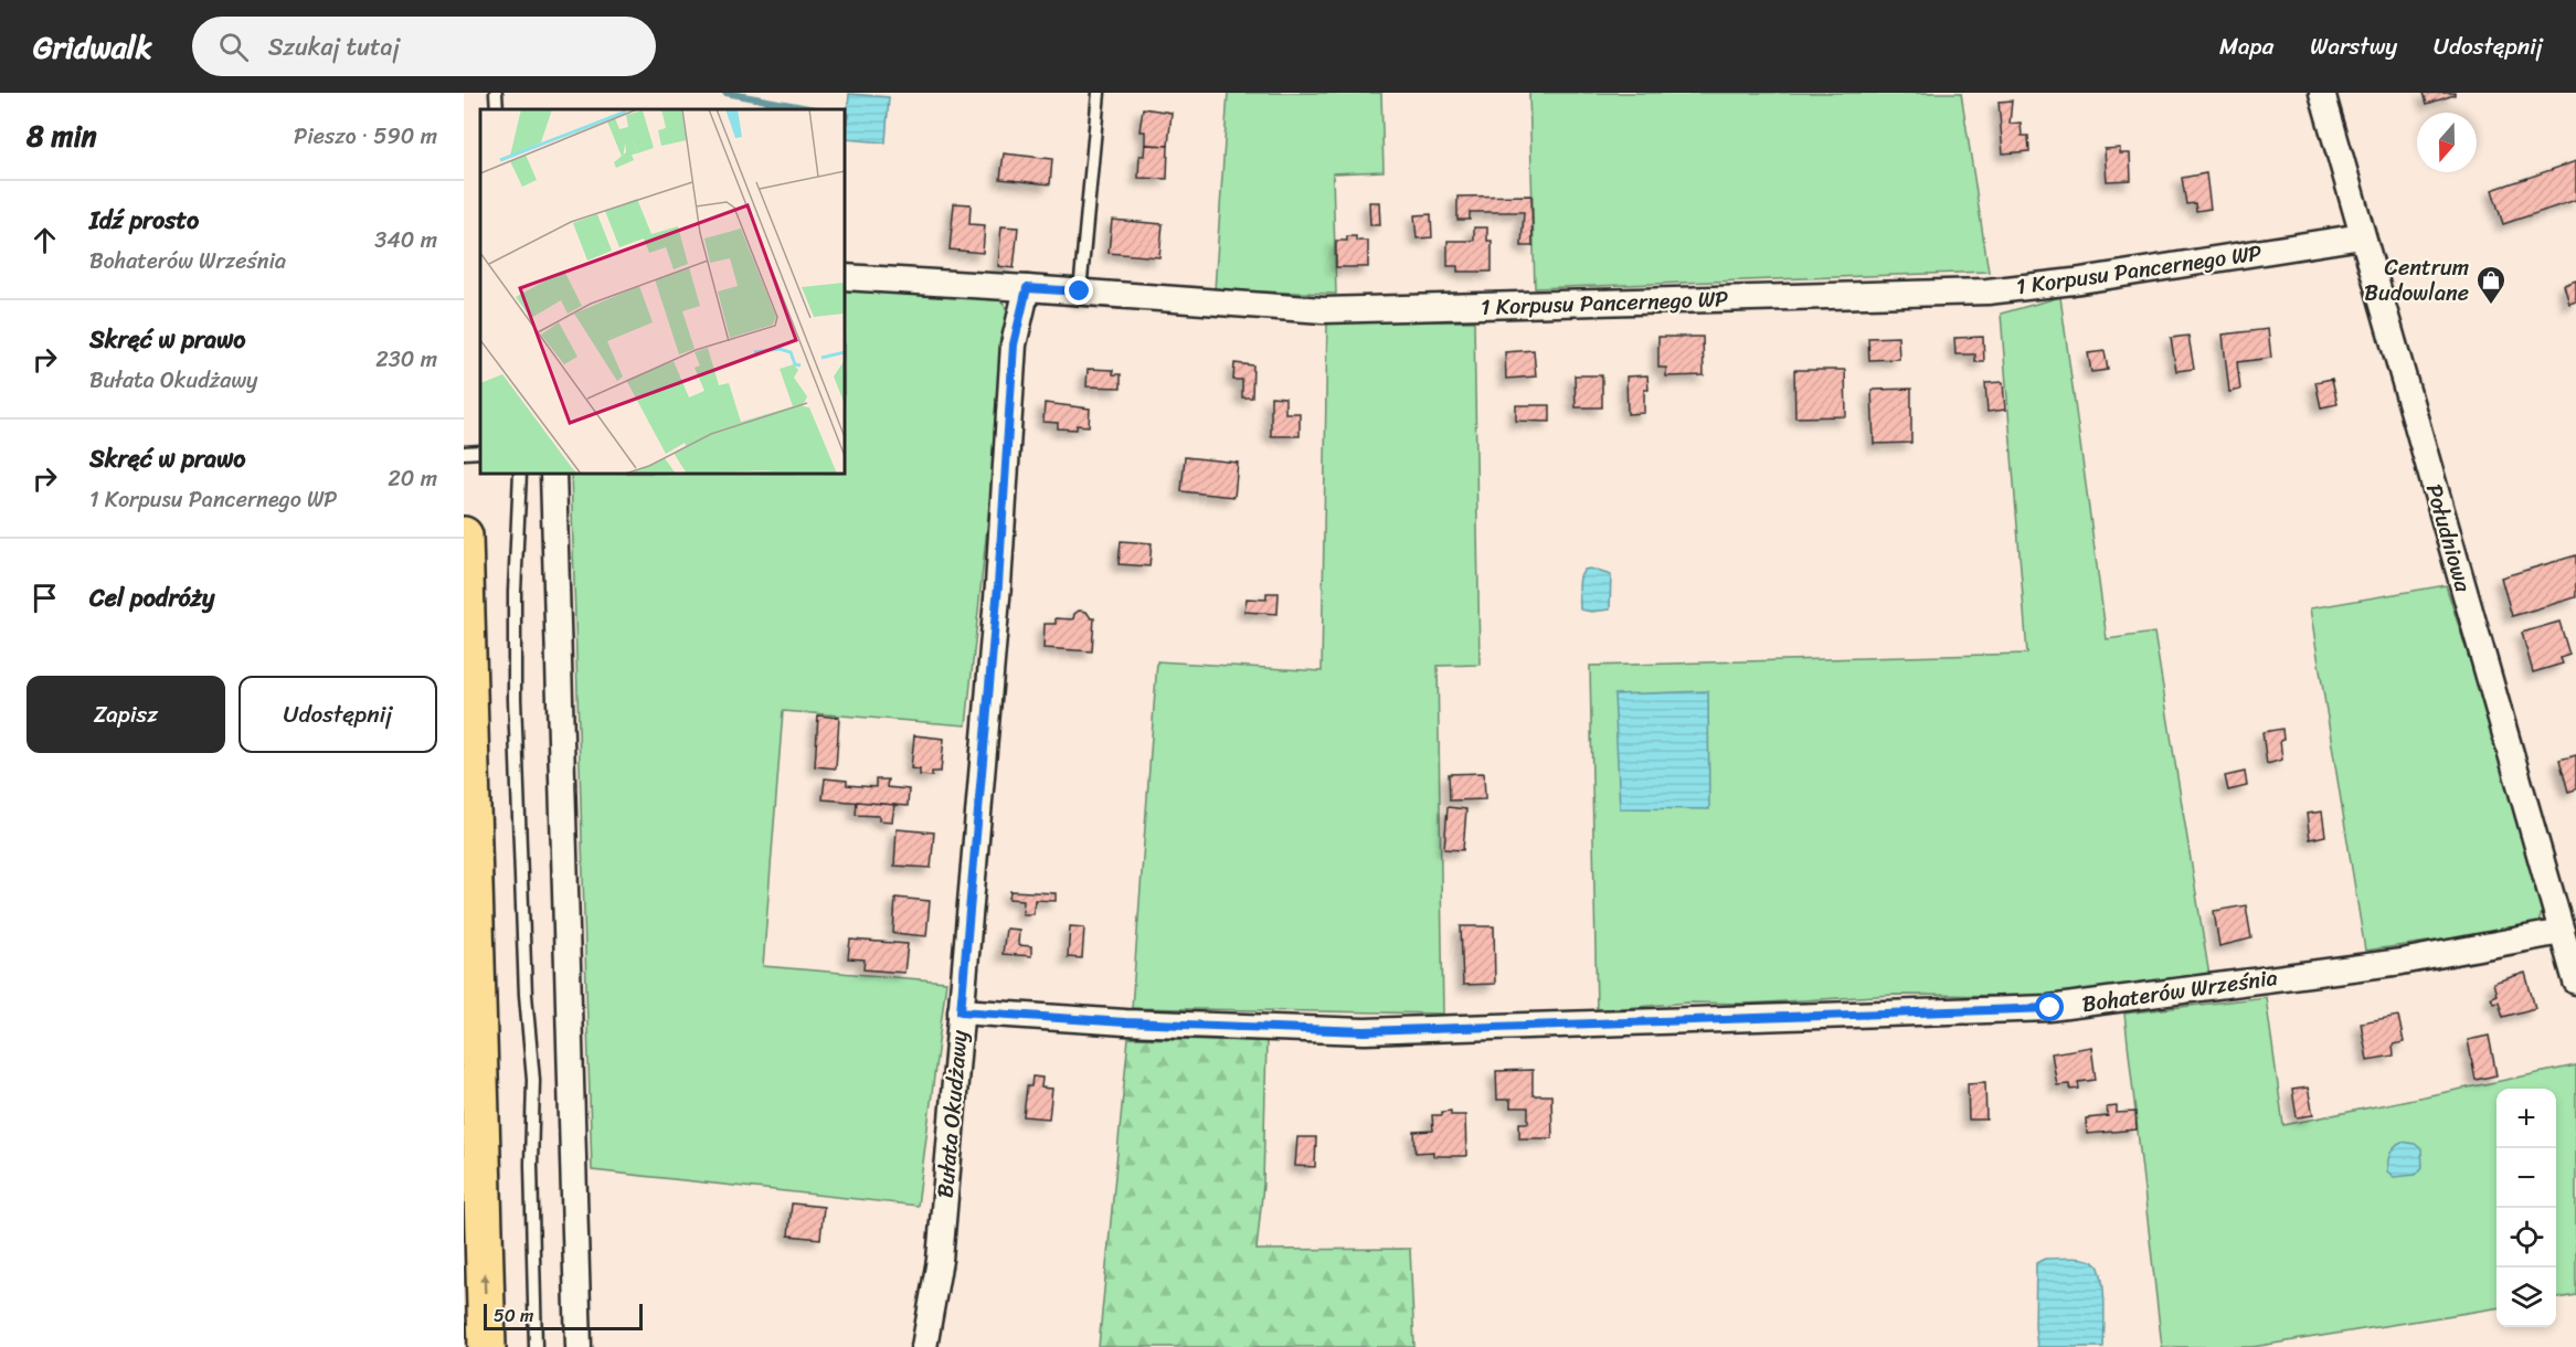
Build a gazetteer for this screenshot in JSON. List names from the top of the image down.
{
  "streets": {
    "street": [
      "1 Korpusu Pancernego WP",
      "Południowa",
      "Bohaterów Września",
      "Bułata Okudżawy"
    ]
  },
  "crossings": [
    ["1 Korpusu Pancernego WP", "Południowa"],
    ["1 Korpusu Pancernego WP", "Bułata Okudżawy"],
    ["Południowa", "Bohaterów Września"],
    ["Bohaterów Września", "Bułata Okudżawy"]
  ],
  "places": {
    "shop": ["Centrum Budowlane"]
  },
  "scale_bar": "50 m",
  "north": "bottom",
  "page": {
    "header": "Gridwalk",
    "search": "Szukaj tutaj",
    "nav": ["Mapa", "Warstwy", "Udostępnij"],
    "heading": ["8 min", "Pieszo · 590 m"],
    "list": [
      ["Idź prosto", "Bohaterów Września", "340 m"],
      ["Skręć w prawo", "Bułata Okudżawy", "230 m"],
      ["Skręć w prawo", "1 Korpusu Pancernego WP", "20 m"],
      "Cel podróży"
    ],
    "buttons": ["Zapisz", "Udostępnij"],
    "map_buttons": ["+", "−"],
    "scale": "50 m"
  }
}
